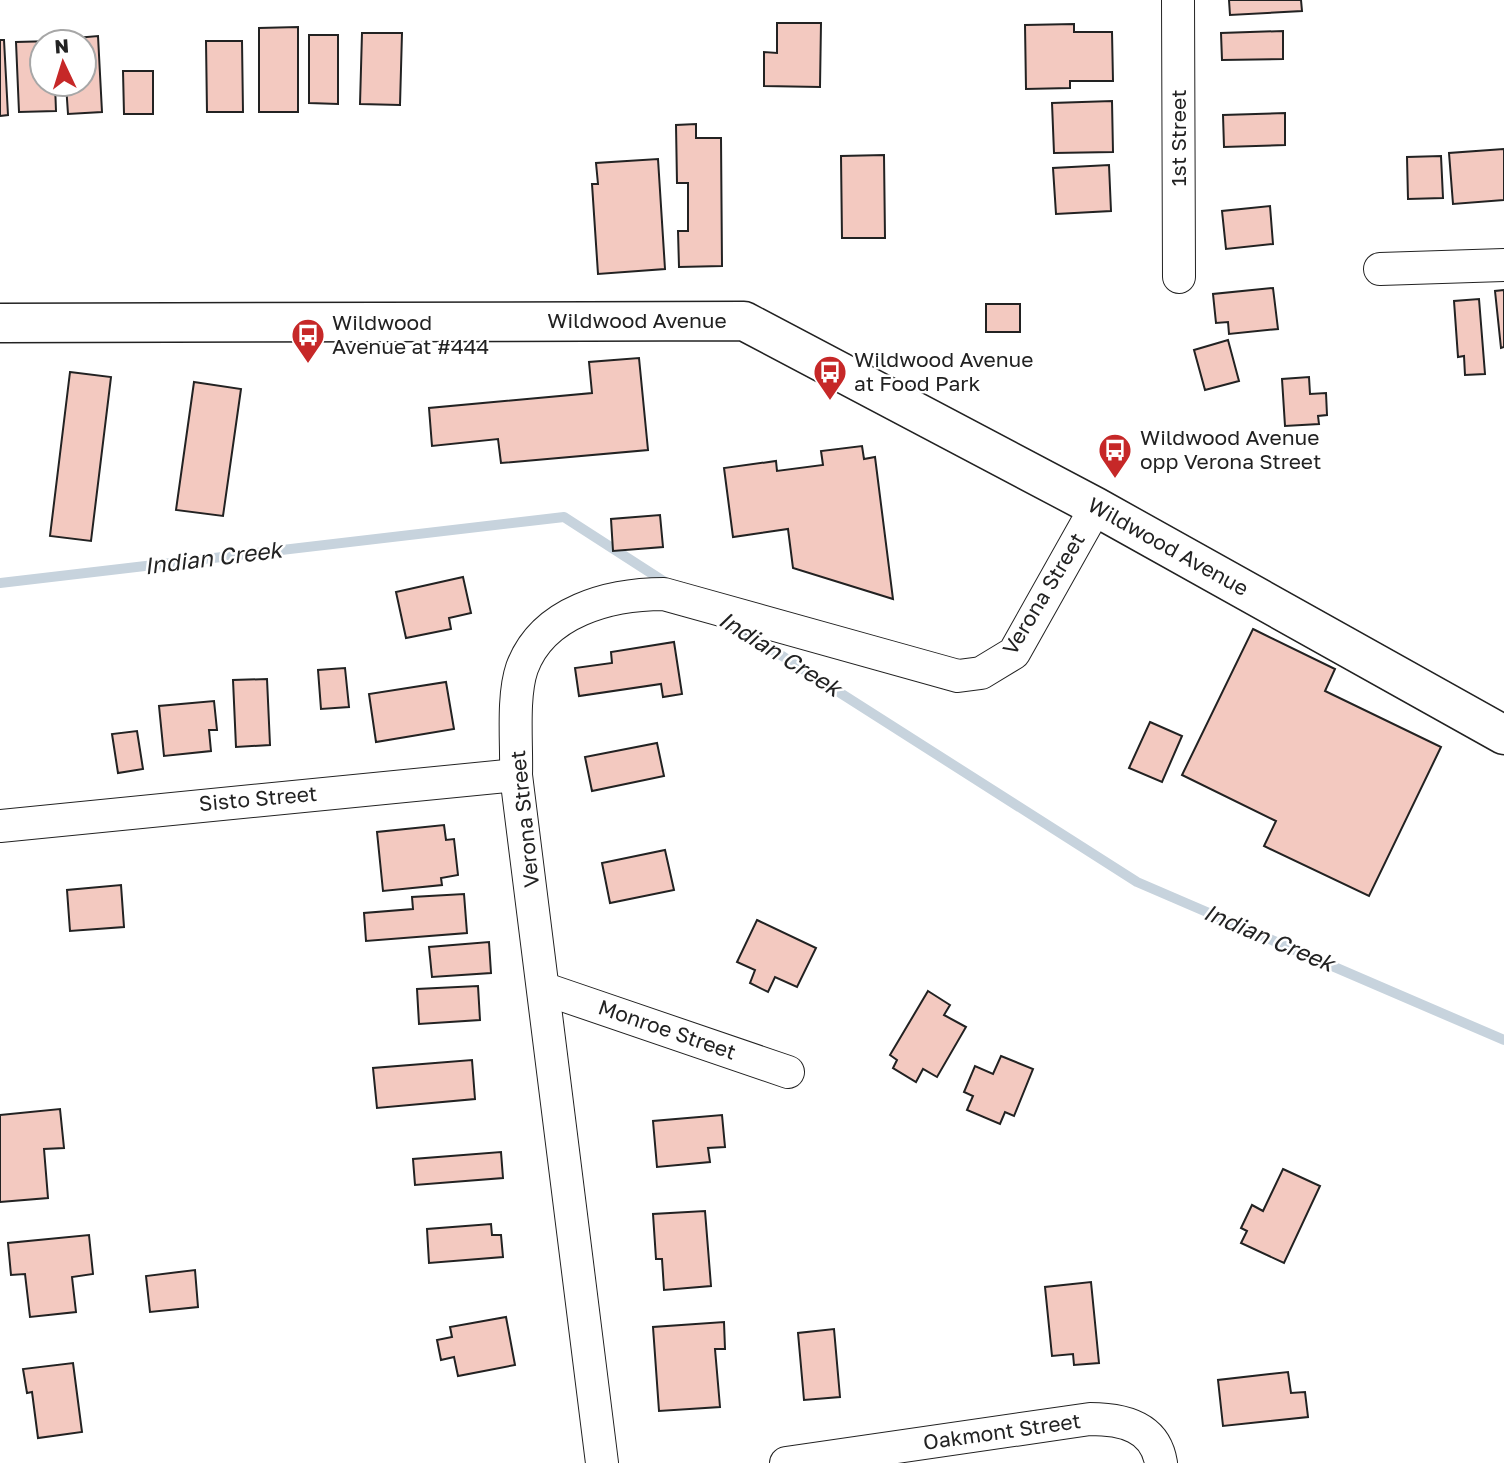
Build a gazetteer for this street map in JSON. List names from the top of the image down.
{
  "streets": {
    "street": [
      "1st Street",
      "Wildwood Avenue",
      "Verona Street",
      "Sisto Street",
      "Monroe Street",
      "Oakmont Street"
    ]
  },
  "crossings": [
    ["Wildwood Avenue", "Verona Street"],
    ["Verona Street", "Sisto Street"],
    ["Verona Street", "Monroe Street"]
  ],
  "water": ["Indian Creek"],
  "places": {
    "bus stop": ["Wildwood Avenue at #444", "Wildwood Avenue at Food Park", "Wildwood Avenue opp Verona Street"]
  },
  "north": "top"
}
